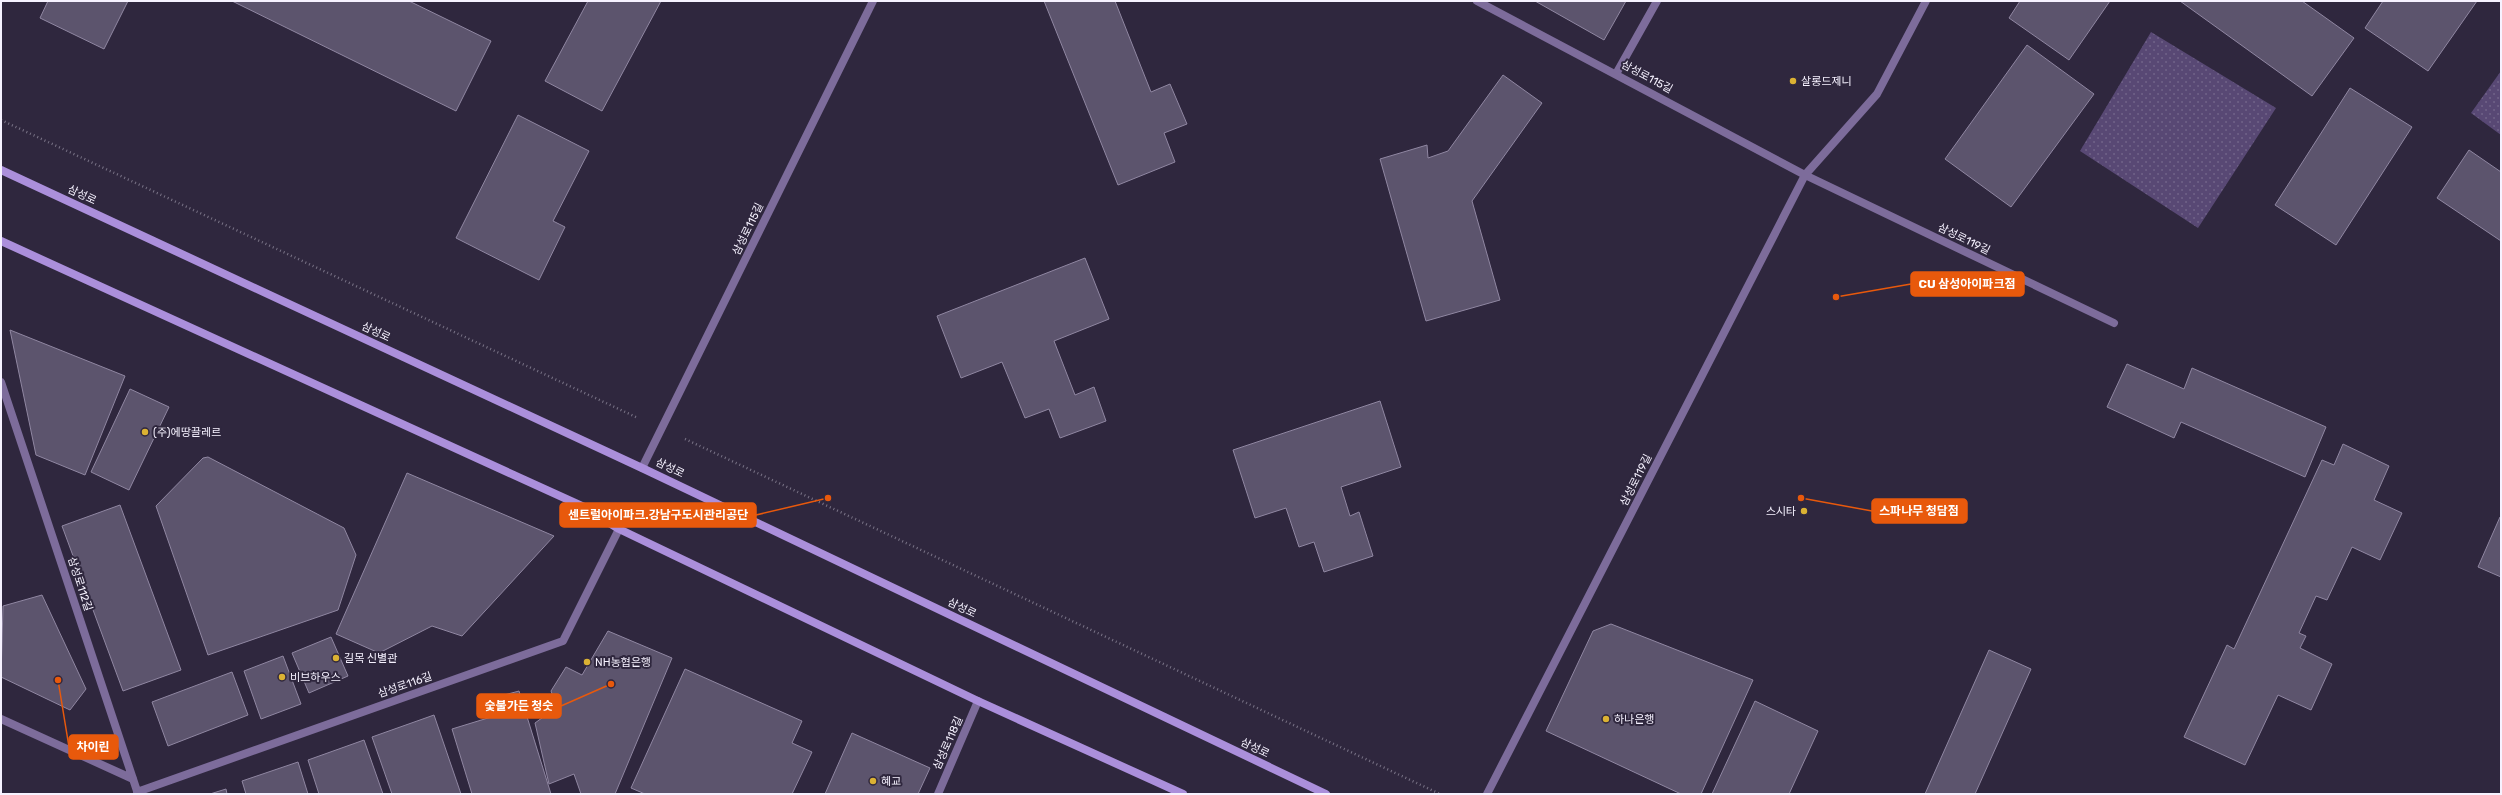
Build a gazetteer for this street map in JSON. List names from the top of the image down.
{
  "streets": {
    "main road": ["삼성로"],
    "street": [
      "삼성로115길",
      "삼성로119길",
      "삼성로112길",
      "삼성로116길",
      "삼성로118길"
    ]
  },
  "crossings": [
    ["삼성로115길", "삼성로"],
    ["삼성로115길", "삼성로119길"],
    ["삼성로112길", "삼성로116길"]
  ],
  "places": [
    "살롱드제니",
    "CU 삼성아이파크점",
    "(주)에땅끌레르",
    "센트럴아이파크.강남구도시관리공단",
    "스파나무 청담점",
    "스시타",
    "길목 신별관",
    "NH농협은행",
    "비브하우스",
    "차이린",
    "숯불가든 청숫",
    "하나은행",
    "혜교"
  ]
}
